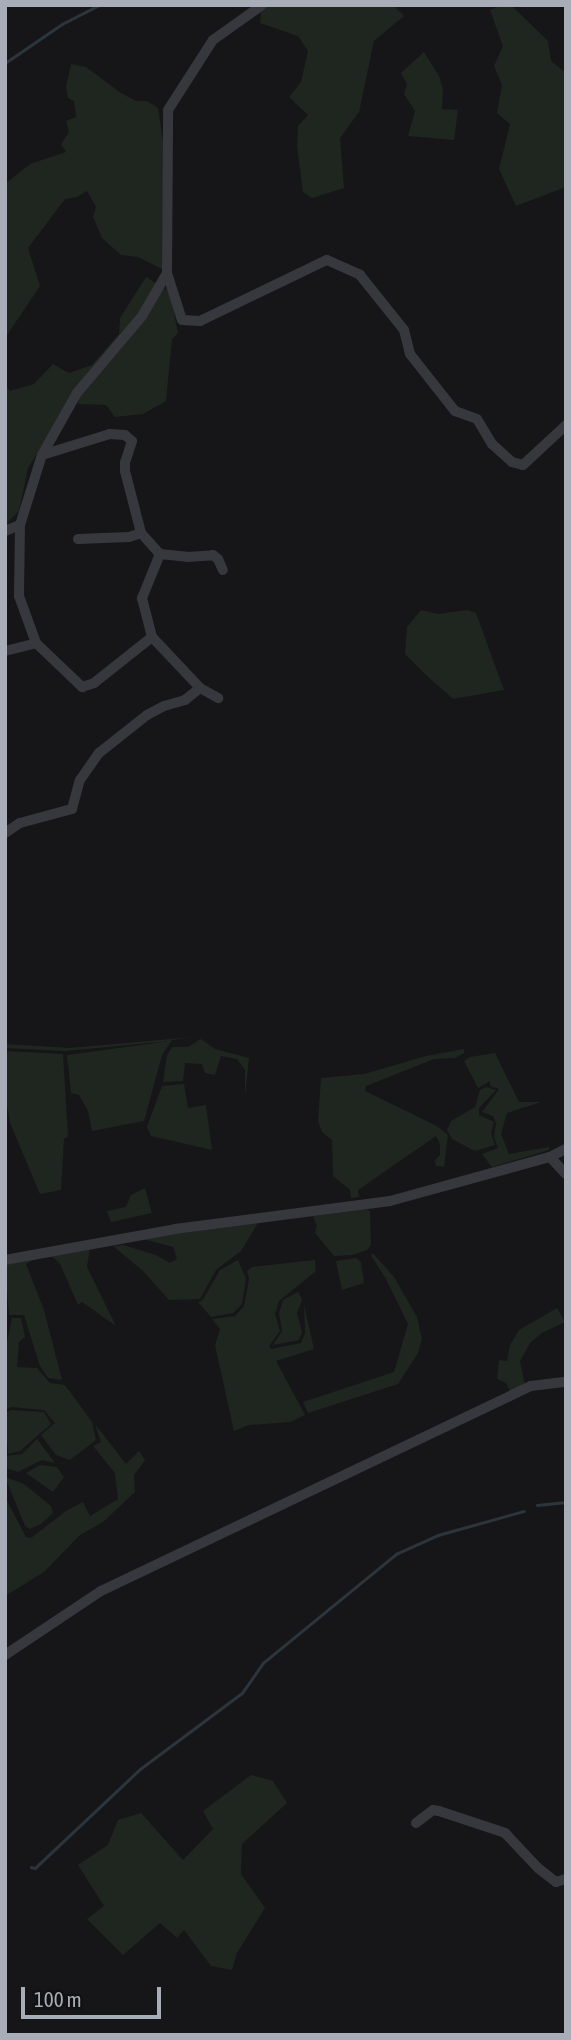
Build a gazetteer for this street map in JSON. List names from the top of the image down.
{
  "scale_bar": "100 m"
}
